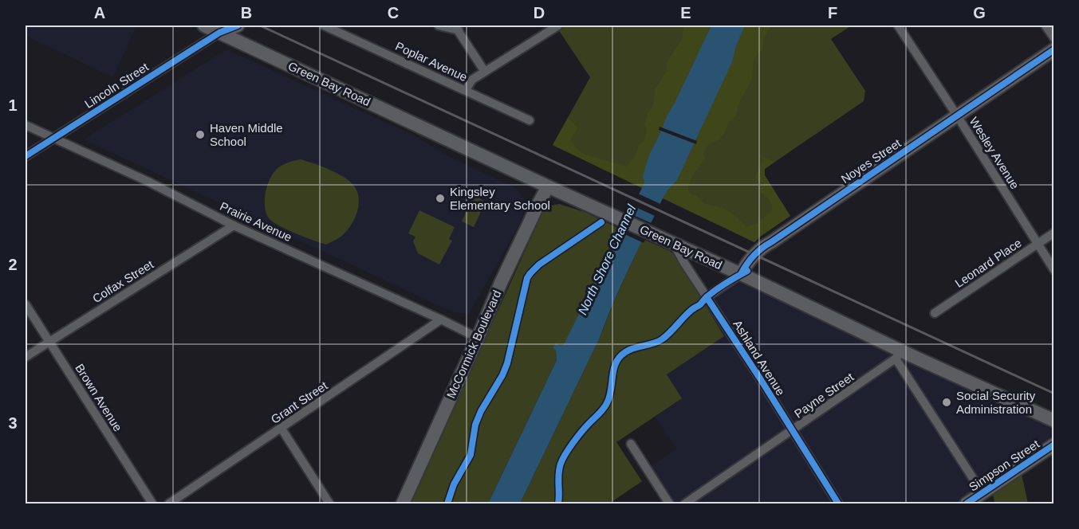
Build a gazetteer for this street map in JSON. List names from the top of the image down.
{
  "streets": {
    "main road": [
      "Green Bay Road",
      "Lincoln Street",
      "Noyes Street",
      "McCormick Boulevard",
      "Simpson Street"
    ],
    "street": [
      "Poplar Avenue",
      "Wesley Avenue",
      "Prairie Avenue",
      "Leonard Place",
      "Colfax Street",
      "Ashland Avenue",
      "Payne Street",
      "Brown Avenue",
      "Grant Street"
    ]
  },
  "crossings": [
    ["Green Bay Road", "Lincoln Street"],
    ["Green Bay Road", "Noyes Street"],
    ["Green Bay Road", "McCormick Boulevard"],
    ["Green Bay Road", "Ashland Avenue"],
    ["Green Bay Road", "Payne Street"],
    ["Lincoln Street", "Prairie Avenue"],
    ["Wesley Avenue", "Noyes Street"],
    ["Wesley Avenue", "Leonard Place"],
    ["Noyes Street", "Ashland Avenue"],
    ["Prairie Avenue", "Colfax Street"],
    ["Prairie Avenue", "McCormick Boulevard"],
    ["Prairie Avenue", "Grant Street"],
    ["Colfax Street", "Brown Avenue"],
    ["Ashland Avenue", "Payne Street"]
  ],
  "water": ["North Shore Channel"],
  "places": ["Haven Middle School", "Kingsley Elementary School", "Social Security Administration"],
  "grid": {
    "columns": [
      "A",
      "B",
      "C",
      "D",
      "E",
      "F",
      "G"
    ],
    "rows": ["1", "2", "3"]
  }
}
